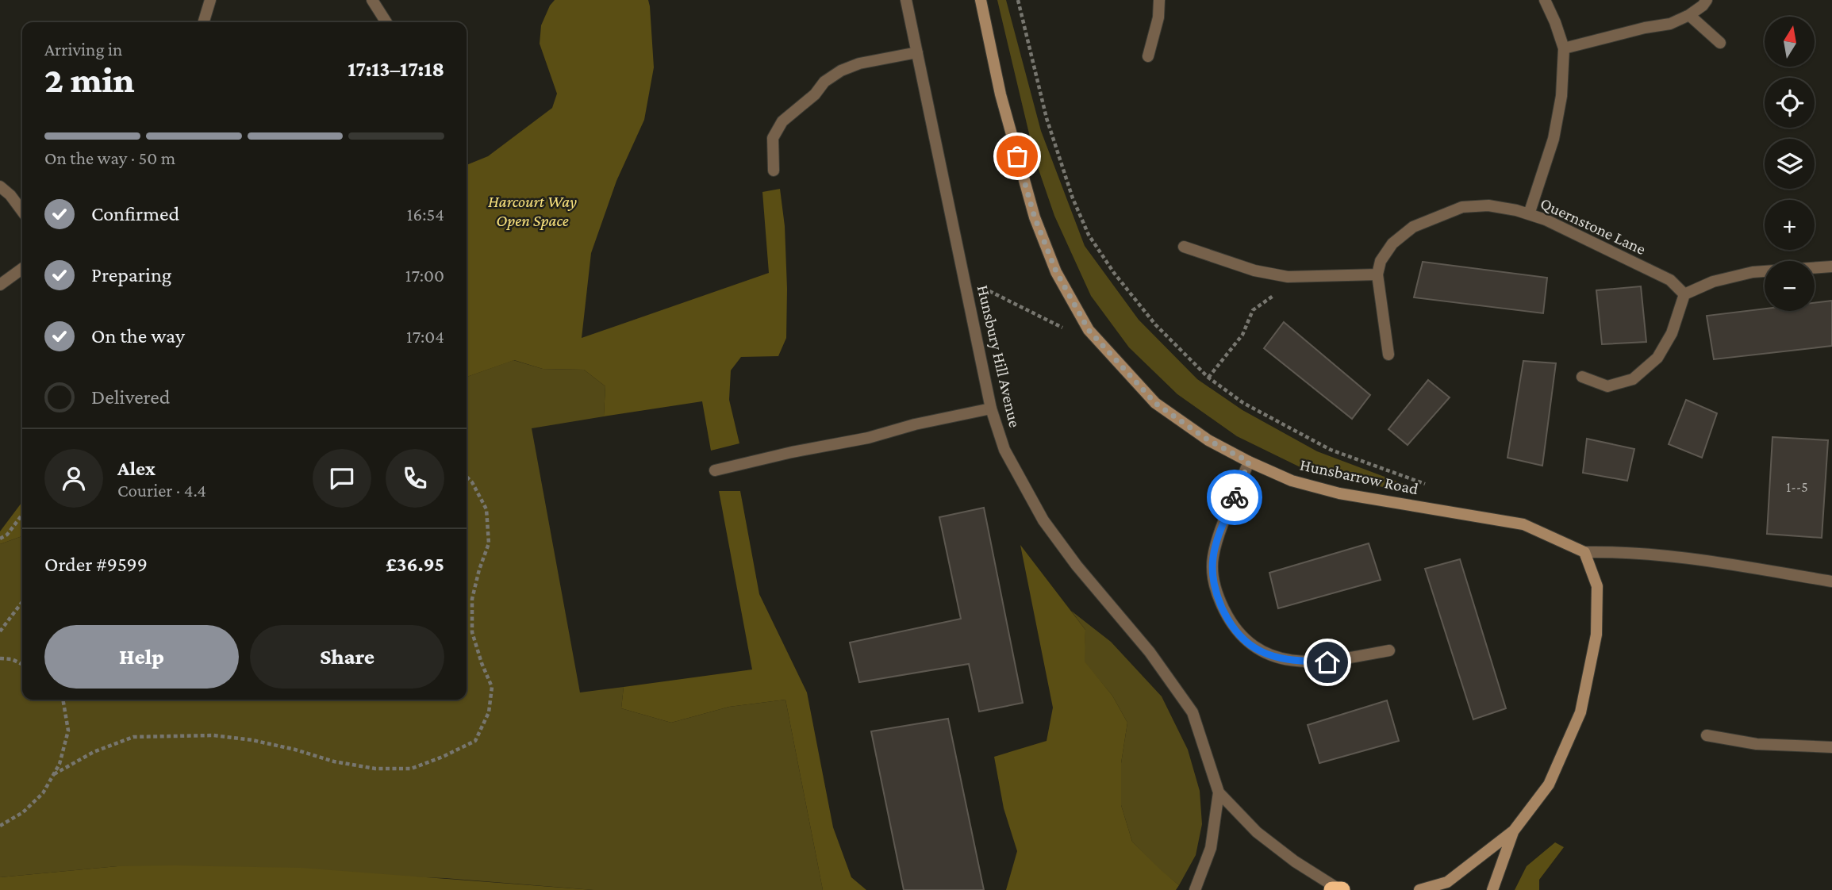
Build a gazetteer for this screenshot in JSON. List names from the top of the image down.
{
  "streets": {
    "street": ["Quernstone Lane", "Hunsbury Hill Avenue", "Hunsbarrow Road"]
  },
  "parks": ["Harcourt Way Open Space"],
  "house_numbers": ["1--5"],
  "north": "top",
  "page": {
    "map_buttons": ["+", "−"],
    "heading": ["2 min", "Arriving in", "17:13–17:18"],
    "panel": [
      "Alex",
      "Courier · 4.4",
      "Order #9599",
      "£36.95"
    ],
    "bar": "On the way · 50 m",
    "list": [
      ["Confirmed", "16:54"],
      ["Preparing", "17:00"],
      ["On the way", "17:04"],
      "Delivered"
    ],
    "buttons": ["Help", "Share"]
  }
}
